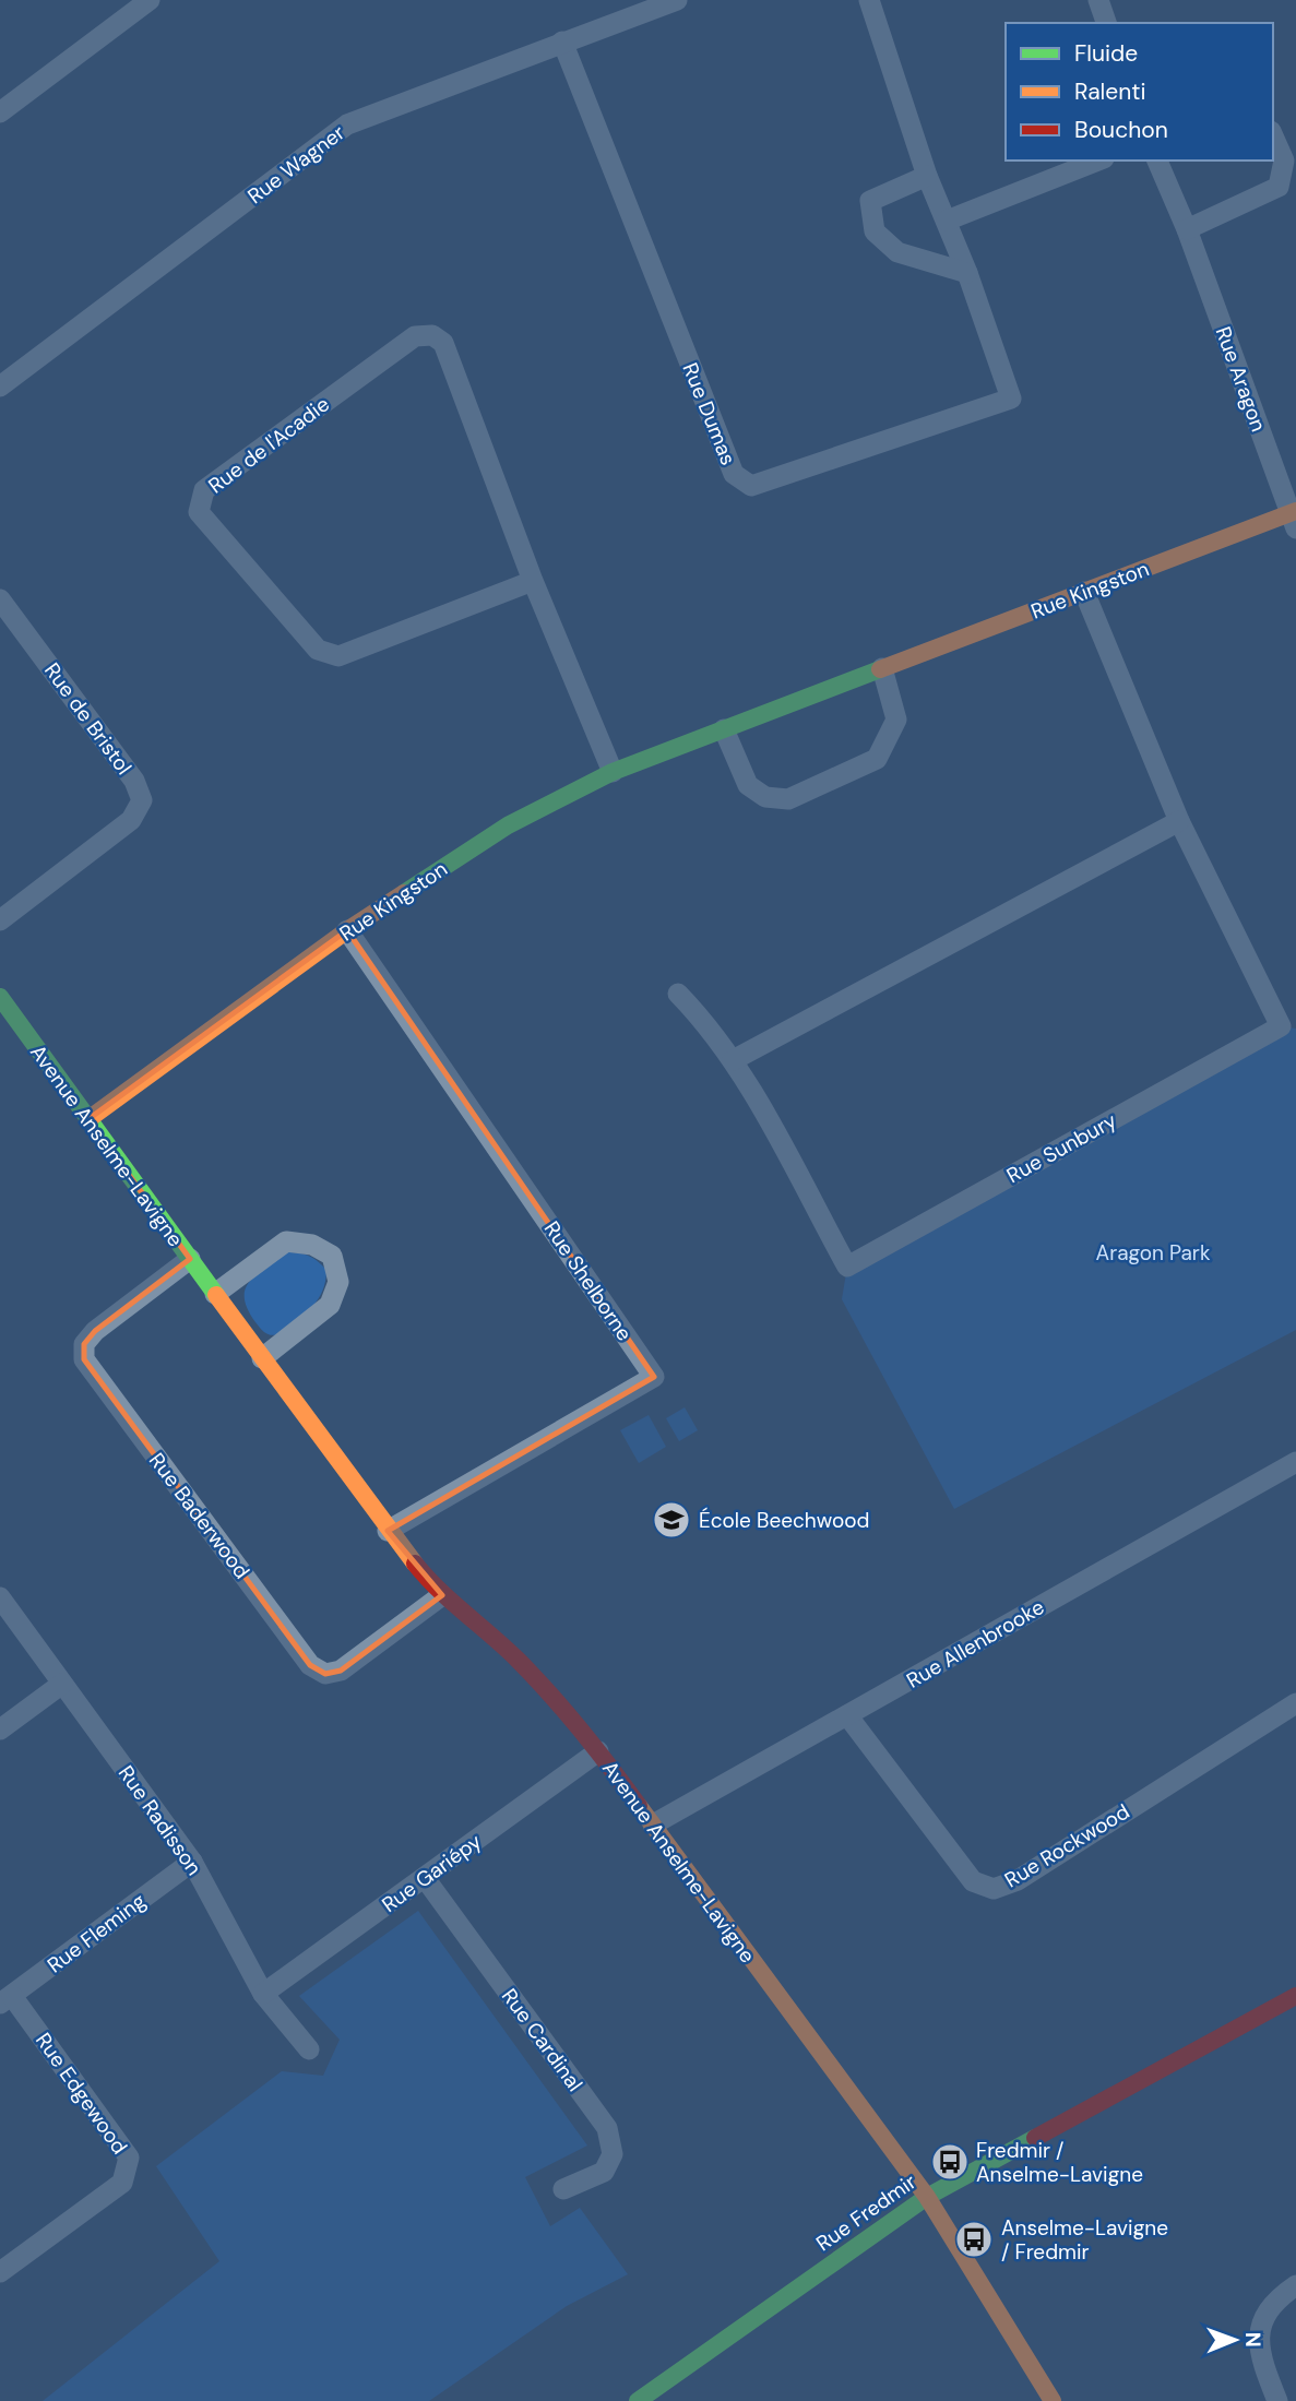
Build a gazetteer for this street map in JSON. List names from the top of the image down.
{
  "streets": {
    "street": [
      "Rue Wagner",
      "Rue Aragon",
      "Rue Dumas",
      "Rue de l'Acadie",
      "Rue Kingston",
      "Rue de Bristol",
      "Avenue Anselme-Lavigne",
      "Rue Sunbury",
      "Rue Shelborne",
      "Rue Baderwood",
      "Rue Allenbrooke",
      "Rue Radisson",
      "Rue Rockwood",
      "Rue Gariépy",
      "Rue Fleming",
      "Rue Cardinal",
      "Rue Edgewood",
      "Rue Fredmir"
    ]
  },
  "crossings": [
    ["Rue Wagner", "Rue Dumas"],
    ["Rue Aragon", "Rue Kingston"],
    ["Rue de l'Acadie", "Rue Kingston"],
    ["Rue Kingston", "Avenue Anselme-Lavigne"],
    ["Rue Kingston", "Rue Sunbury"],
    ["Rue Kingston", "Rue Shelborne"],
    ["Avenue Anselme-Lavigne", "Rue Shelborne"],
    ["Avenue Anselme-Lavigne", "Rue Baderwood"],
    ["Avenue Anselme-Lavigne", "Rue Allenbrooke"],
    ["Avenue Anselme-Lavigne", "Rue Gariépy"],
    ["Avenue Anselme-Lavigne", "Rue Fredmir"],
    ["Rue Allenbrooke", "Rue Rockwood"],
    ["Rue Radisson", "Rue Gariépy"],
    ["Rue Radisson", "Rue Fleming"],
    ["Rue Gariépy", "Rue Cardinal"],
    ["Rue Fleming", "Rue Edgewood"]
  ],
  "parks": ["Aragon Park"],
  "places": {
    "school or university": ["École Beechwood"],
    "bus stop": ["Fredmir / Anselme-Lavigne", "Anselme-Lavigne / Fredmir"]
  },
  "legend": ["Fluide", "Ralenti", "Bouchon"],
  "north": "right"
}
